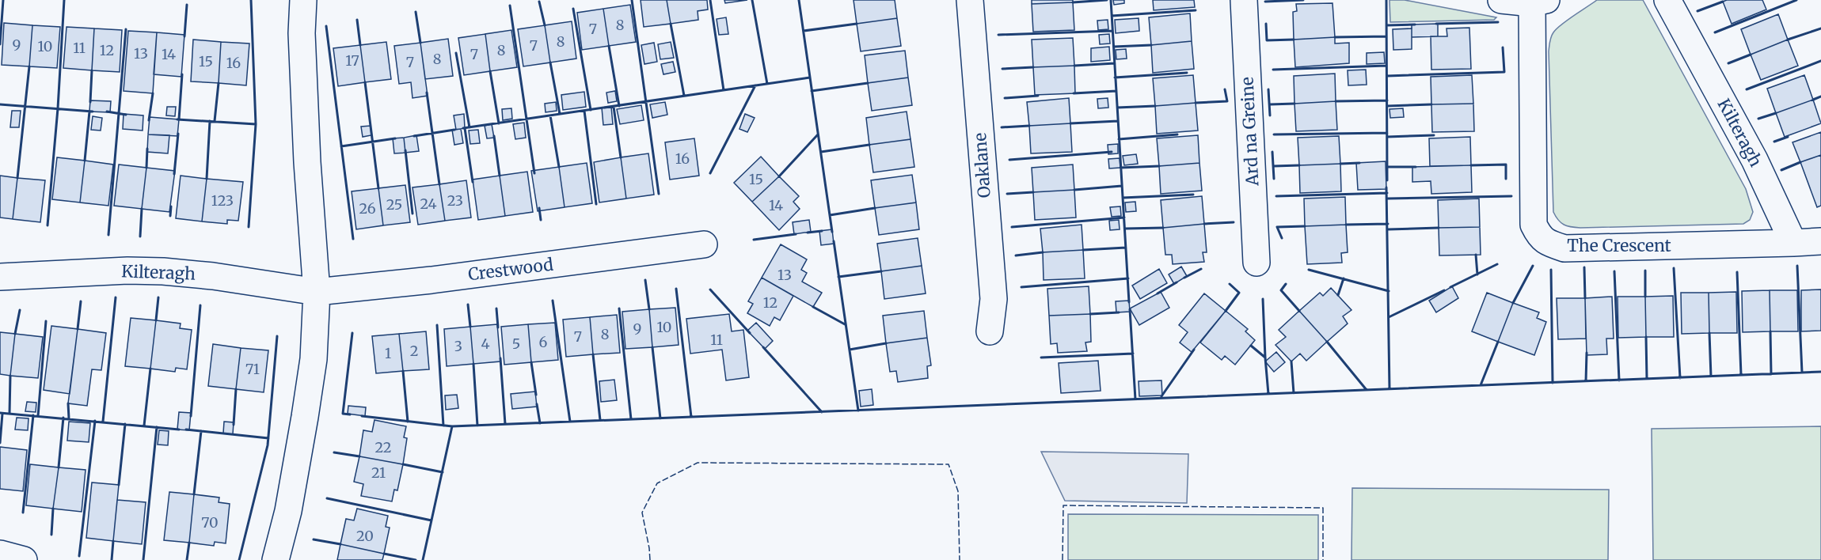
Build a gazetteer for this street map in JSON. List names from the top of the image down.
{
  "streets": {
    "street": [
      "Ard na Greine",
      "Kilteragh",
      "Oaklane",
      "The Crescent",
      "Crestwood"
    ]
  },
  "crossings": [
    ["Kilteragh", "The Crescent"],
    ["Kilteragh", "Crestwood"]
  ],
  "house_numbers": [
    "8",
    "7",
    "8",
    "9",
    "7",
    "10",
    "11",
    "12",
    "8",
    "13",
    "14",
    "7",
    "8",
    "17",
    "15",
    "7",
    "16",
    "16",
    "15",
    "123",
    "23",
    "24",
    "25",
    "14",
    "26",
    "13",
    "12",
    "10",
    "9",
    "8",
    "7",
    "11",
    "6",
    "4",
    "5",
    "3",
    "2",
    "1",
    "71",
    "22",
    "21",
    "70",
    "20"
  ]
}
